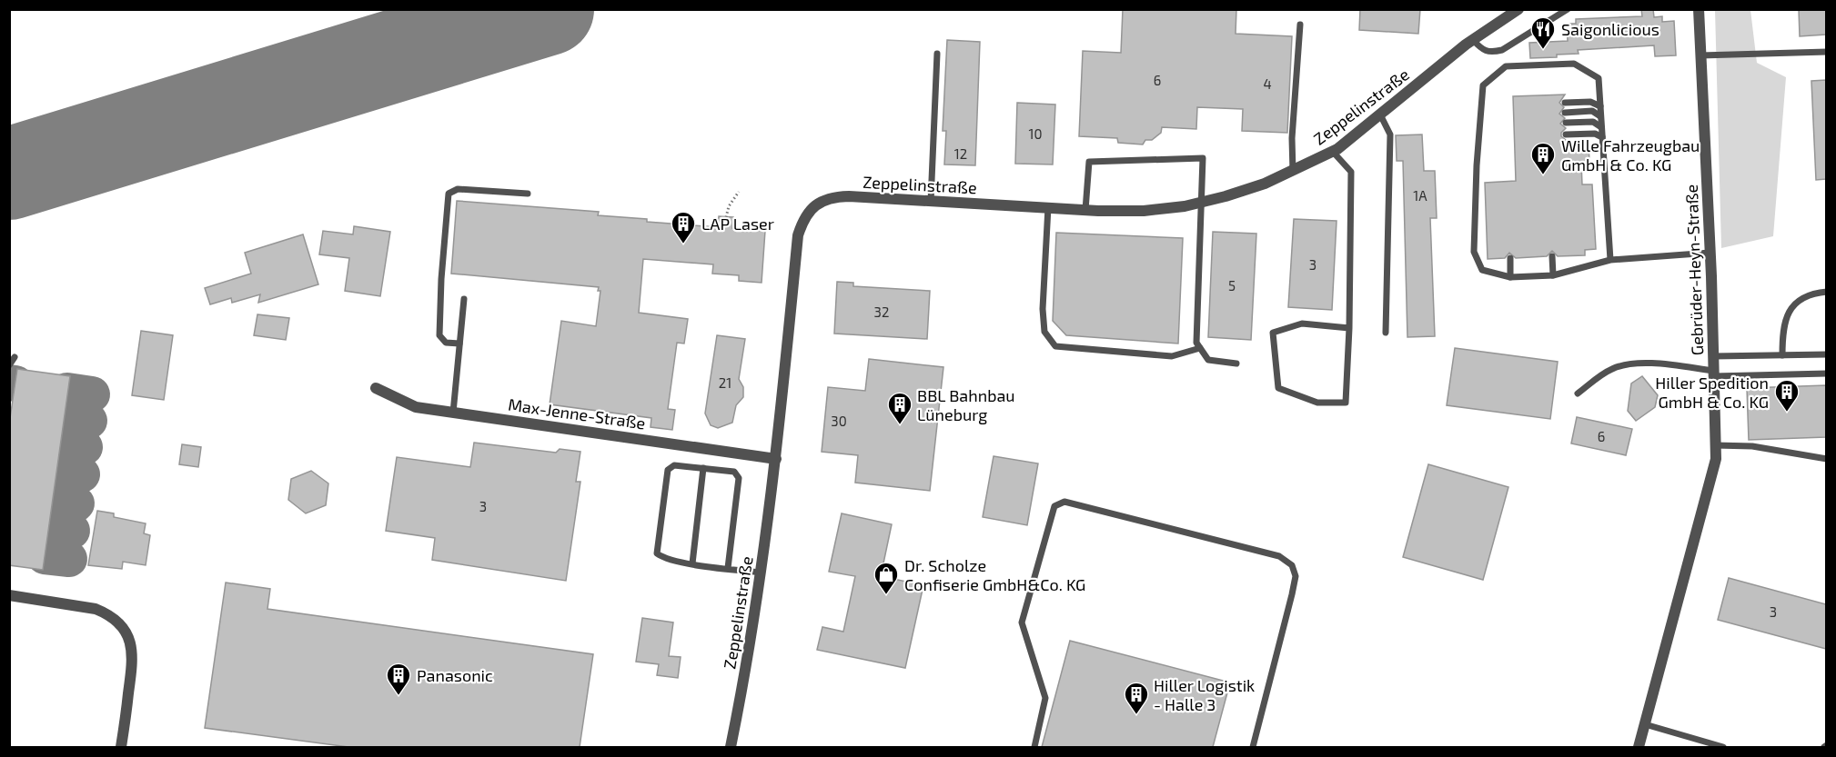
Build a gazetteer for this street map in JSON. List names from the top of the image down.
{
  "streets": {
    "street": ["Zeppelinstraße", "Gebrüder-Heyn-Straße", "Max-Jenne-Straße"]
  },
  "crossings": [
    ["Zeppelinstraße", "Max-Jenne-Straße"]
  ],
  "places": {
    "restaurant": ["Saigonlicious"],
    "building": [
      "Wille Fahrzeugbau GmbH & Co. KG",
      "LAP Laser",
      "Hiller Spedition GmbH & Co. KG",
      "BBL Bahnbau Lüneburg",
      "Panasonic",
      "Hiller Logistik - Halle 3"
    ],
    "shop": ["Dr. Scholze Confiserie GmbH&Co. KG"]
  },
  "house_numbers": [
    "6",
    "4",
    "10",
    "12",
    "1A",
    "3",
    "5",
    "32",
    "21",
    "30",
    "6",
    "3",
    "3"
  ]
}
